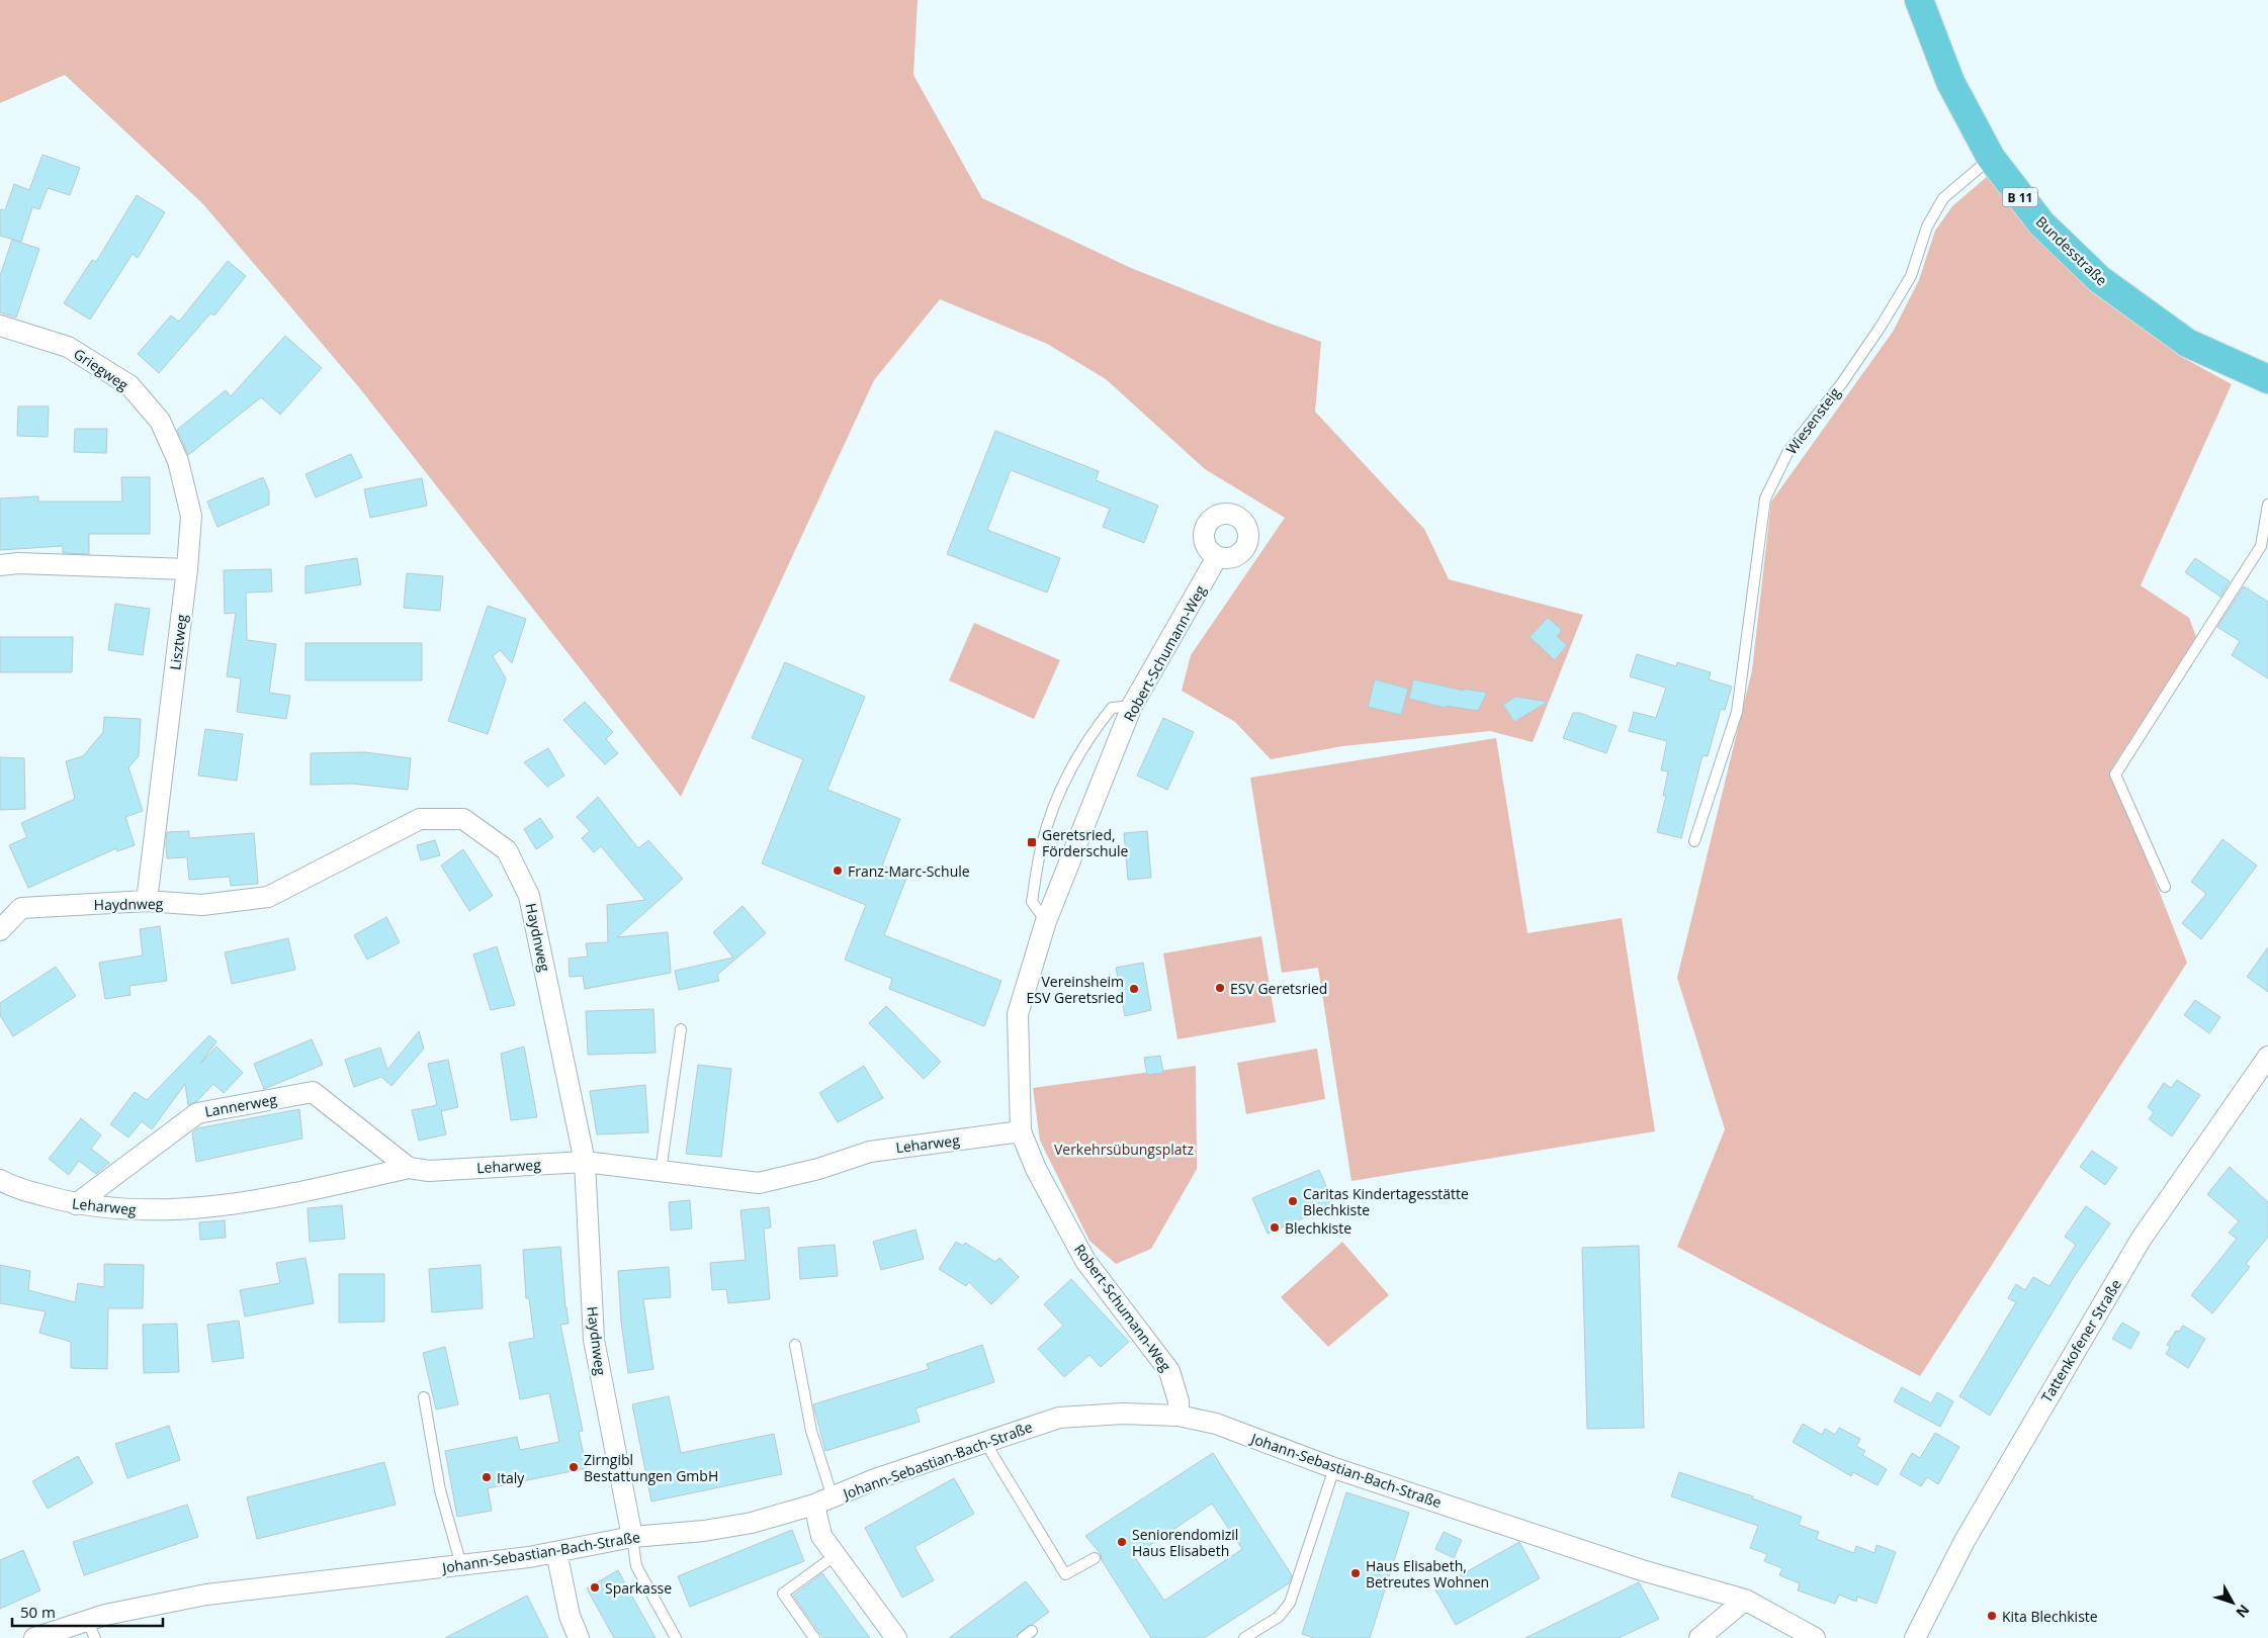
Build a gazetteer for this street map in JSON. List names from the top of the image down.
{
  "streets": {
    "main road": ["B 11", "Bundesstraße"],
    "street": [
      "Griegweg",
      "Lisztweg",
      "Robert-Schumann-Weg",
      "Haydnweg",
      "Lannerweg",
      "Leharweg",
      "Tattenkofener Straße",
      "Johann-Sebastian-Bach-Straße"
    ],
    "lane": ["Wiesensteig"]
  },
  "crossings": [
    ["Bundesstraße", "Wiesensteig"],
    ["Griegweg", "Lisztweg"],
    ["Lisztweg", "Haydnweg"],
    ["Robert-Schumann-Weg", "Leharweg"],
    ["Robert-Schumann-Weg", "Johann-Sebastian-Bach-Straße"],
    ["Haydnweg", "Leharweg"],
    ["Haydnweg", "Johann-Sebastian-Bach-Straße"],
    ["Lannerweg", "Leharweg"]
  ],
  "parks": ["Verkehrsübungsplatz"],
  "places": {
    "transit": ["Geretsried, Förderschule"],
    "other": [
      "Franz-Marc-Schule",
      "ESV Geretsried",
      "Vereinsheim ESV Geretsried",
      "Caritas Kindertagesstätte Blechkiste",
      "Blechkiste",
      "Zirngibl Bestattungen GmbH",
      "Italy",
      "Seniorendomizil Haus Elisabeth",
      "Haus Elisabeth, Betreutes Wohnen",
      "Sparkasse",
      "Kita Blechkiste"
    ]
  },
  "scale_bar": "50 m",
  "north": "bottom right"
}
